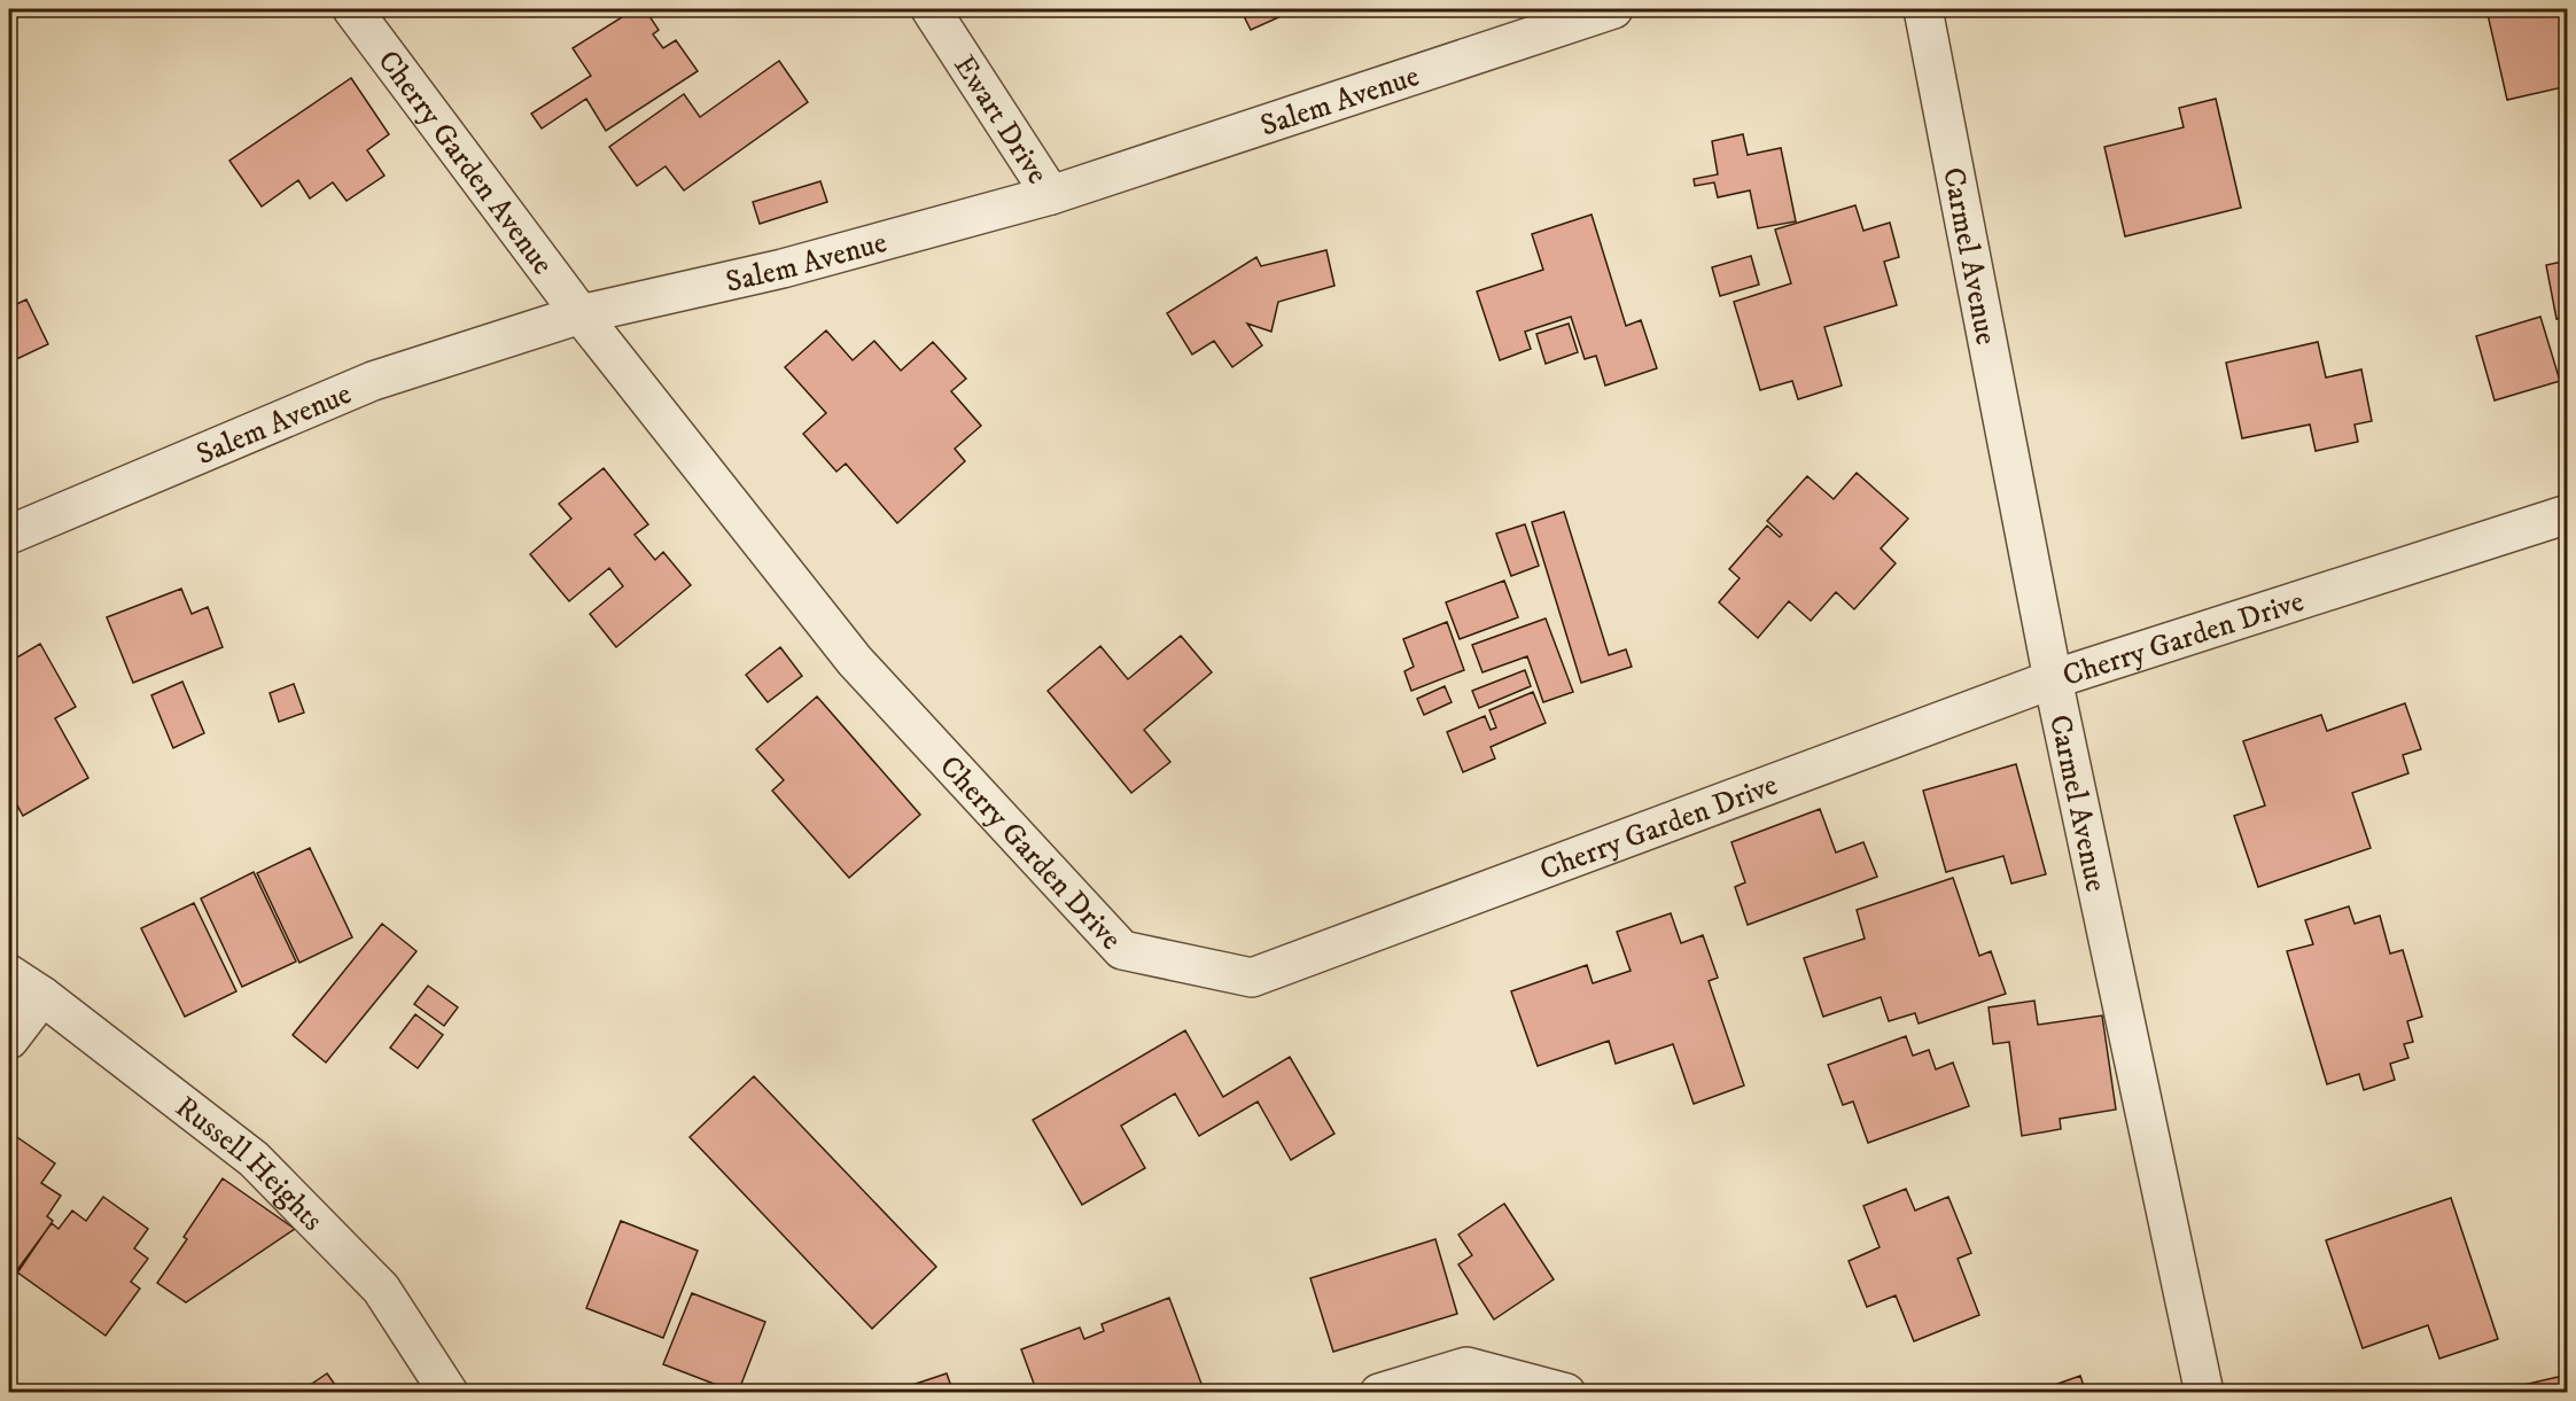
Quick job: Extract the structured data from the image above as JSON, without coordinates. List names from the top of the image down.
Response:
{
  "streets": {
    "street": [
      "Salem Avenue",
      "Ewart Drive",
      "Cherry Garden Avenue",
      "Carmel Avenue",
      "Cherry Garden Drive",
      "Russell Heights"
    ]
  },
  "crossings": [
    ["Salem Avenue", "Ewart Drive"],
    ["Salem Avenue", "Cherry Garden Avenue"],
    ["Cherry Garden Avenue", "Cherry Garden Drive"],
    ["Carmel Avenue", "Cherry Garden Drive"]
  ]
}
